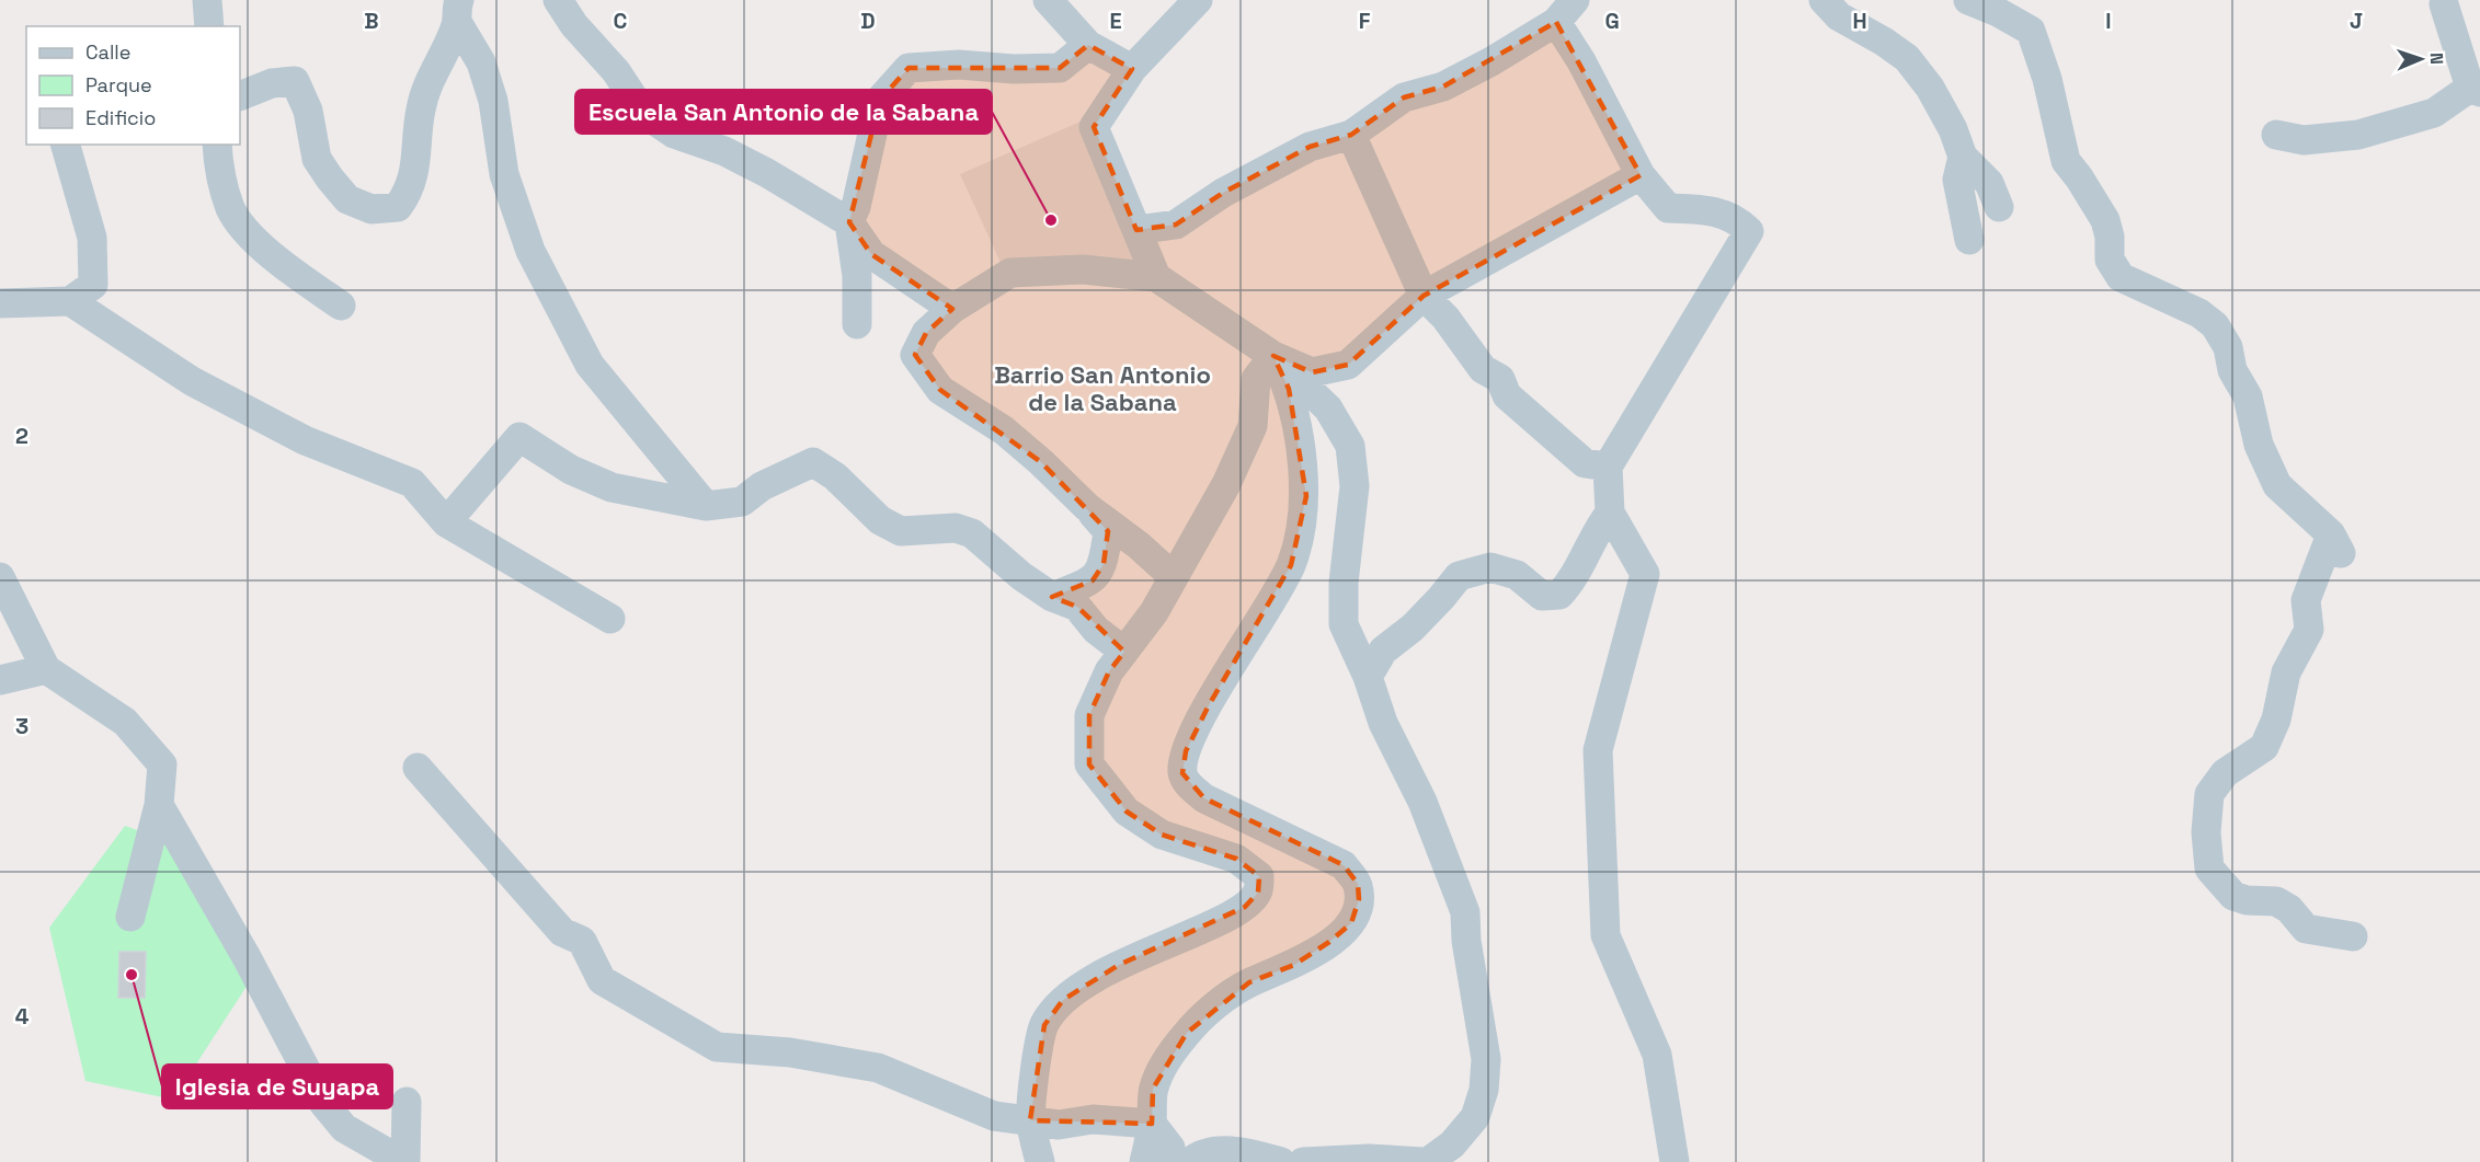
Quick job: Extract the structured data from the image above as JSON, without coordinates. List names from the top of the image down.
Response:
{
  "districts": ["Barrio San Antonio de la Sabana"],
  "places": ["Escuela San Antonio de la Sabana", "Iglesia de Suyapa"],
  "legend": ["Calle", "Parque", "Edificio"],
  "north": "right",
  "grid": {
    "columns": [
      "B",
      "C",
      "D",
      "E",
      "F",
      "G",
      "H",
      "I",
      "J"
    ],
    "rows": ["2", "3", "4"]
  }
}
